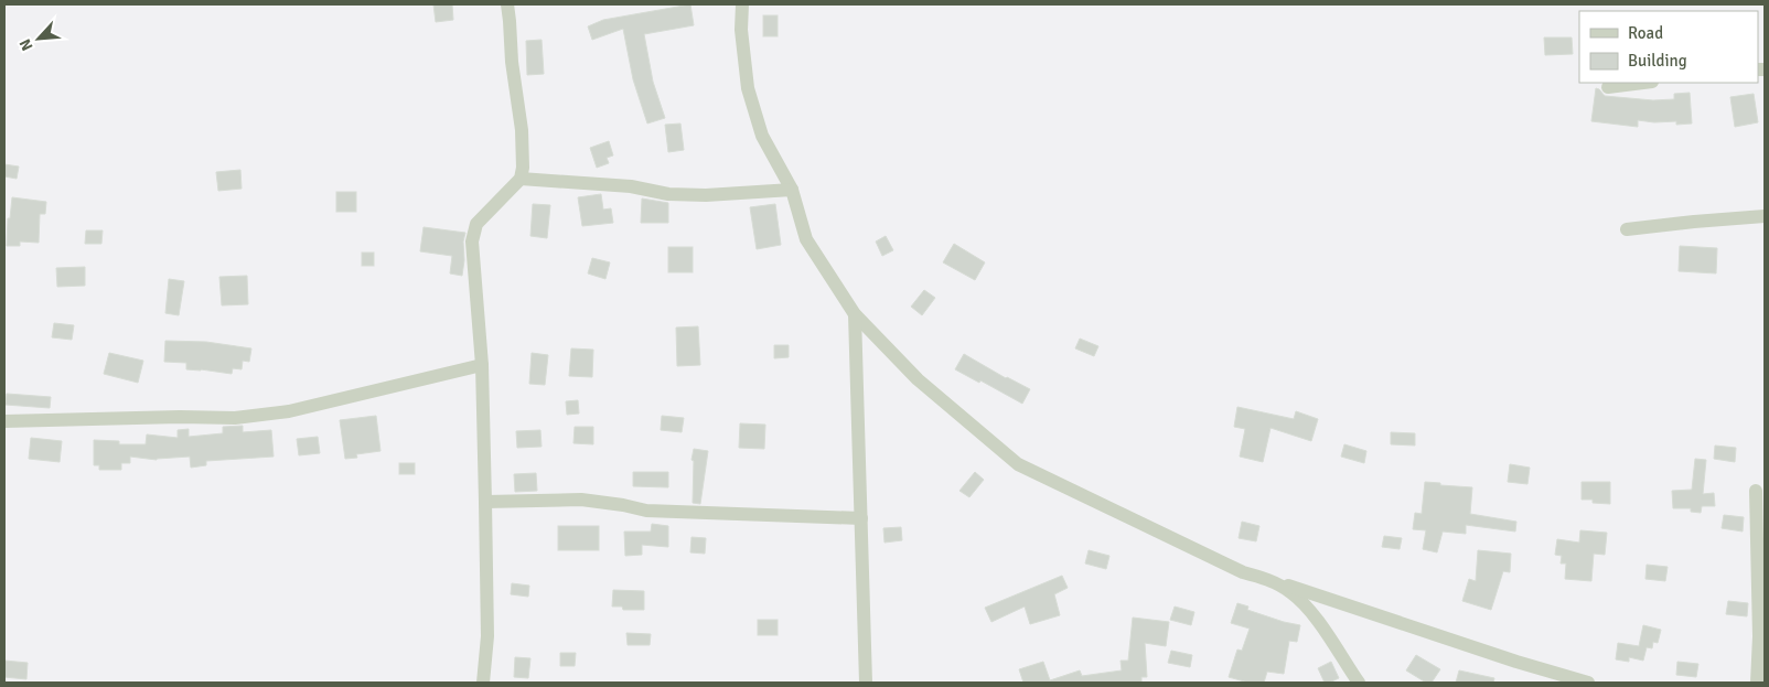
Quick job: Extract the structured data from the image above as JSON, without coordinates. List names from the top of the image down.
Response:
{
  "legend": ["Road", "Building"],
  "north": "bottom left"
}
